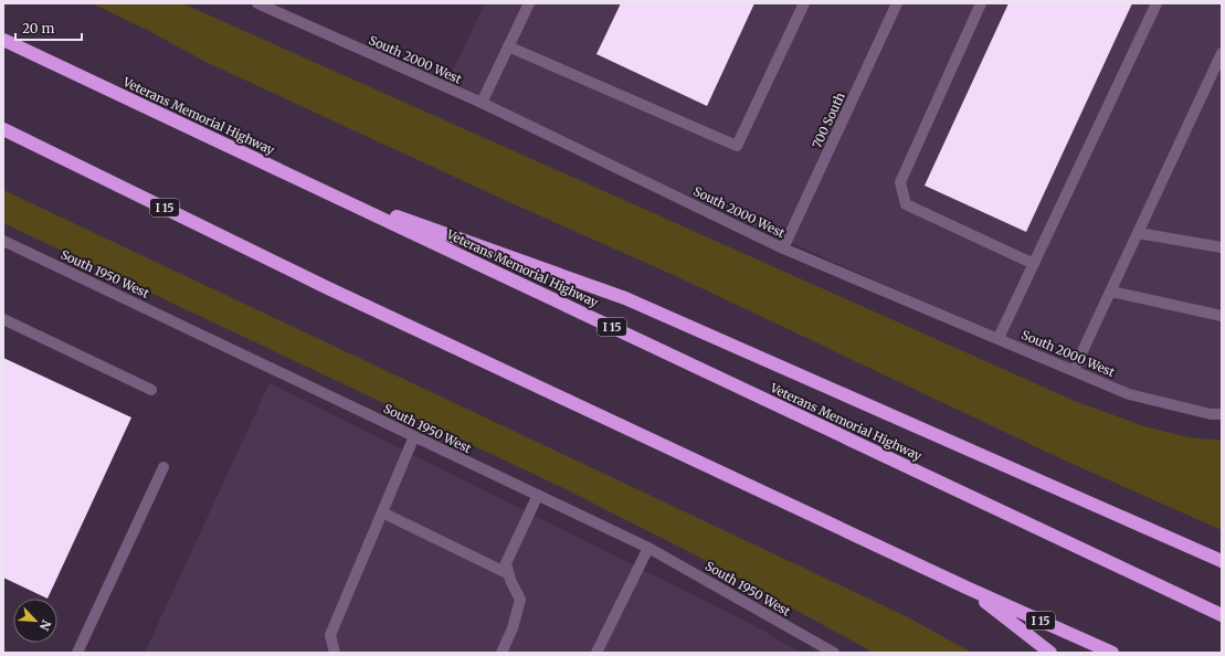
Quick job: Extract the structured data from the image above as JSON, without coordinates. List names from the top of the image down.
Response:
{
  "streets": {
    "highway": ["Veterans Memorial Highway", "I 15"],
    "street": ["South 2000 West", "700 South", "South 1950 West"]
  },
  "crossings": [
    ["South 2000 West", "700 South"]
  ],
  "scale_bar": "20 m",
  "north": "bottom right"
}
